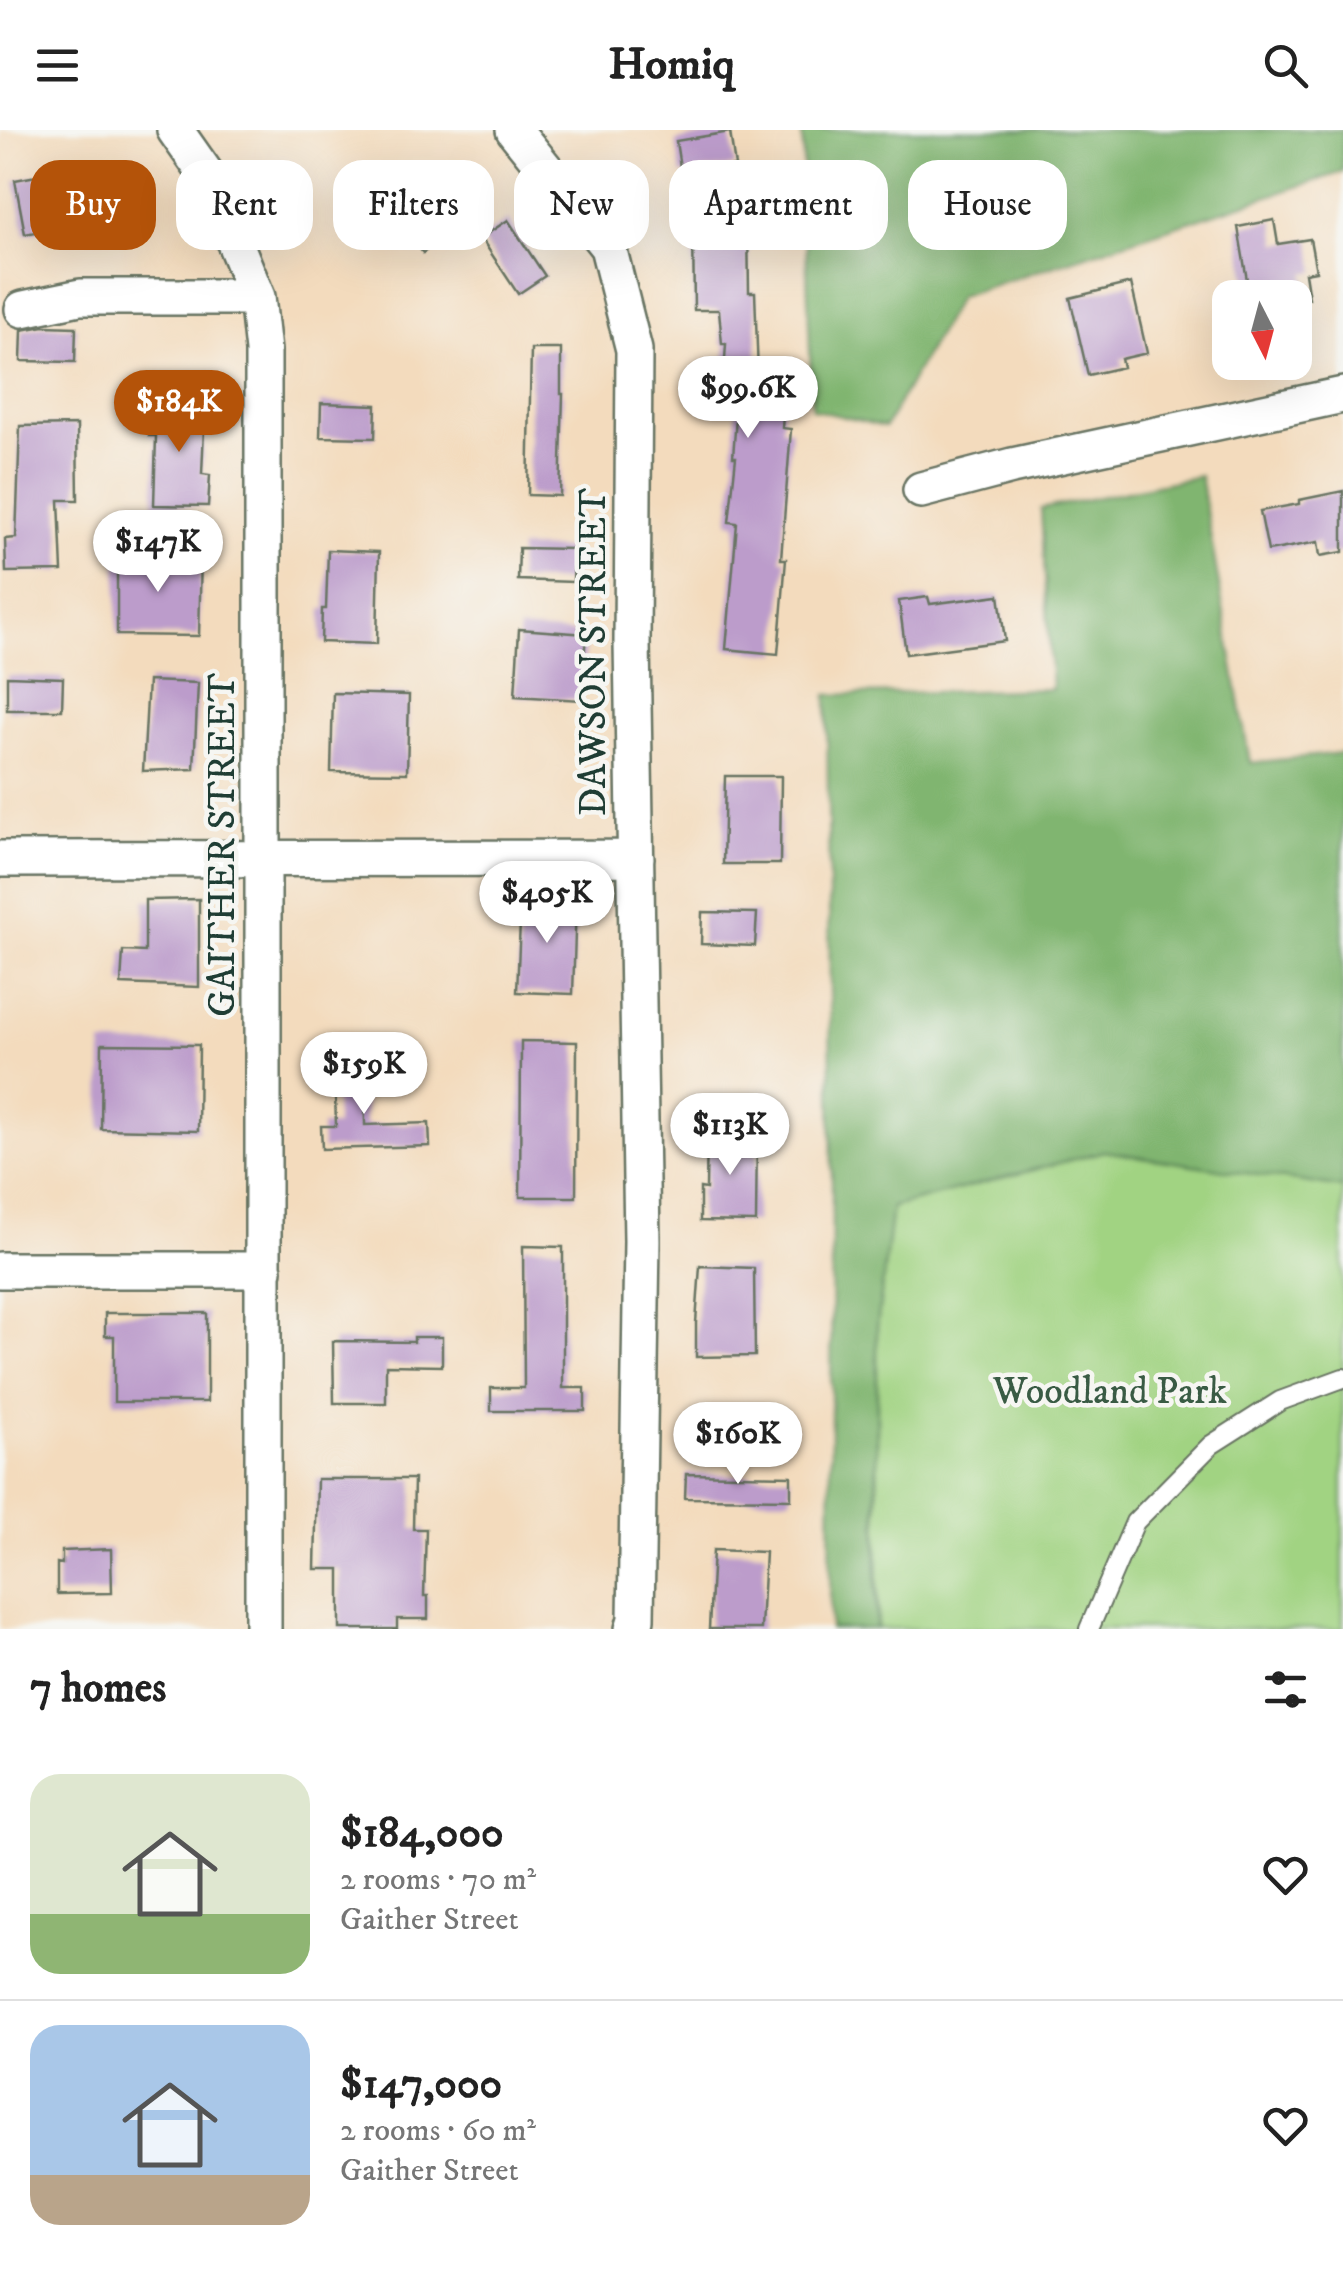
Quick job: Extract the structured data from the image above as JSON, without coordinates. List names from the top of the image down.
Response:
{
  "streets": {
    "street": ["DAWSON STREET", "GAITHER STREET"]
  },
  "parks": ["Woodland Park"],
  "north": "bottom",
  "page": {
    "header": "Homiq",
    "chip": [
      "Buy",
      "Rent",
      "Filters",
      "New",
      "Apartment",
      "House"
    ],
    "price": [
      "$99.6K",
      "$184K",
      "$147K",
      "$405K",
      "$159K",
      "$113K",
      "$160K"
    ],
    "heading": "7 homes",
    "list": [
      {
        "name": "$184,000",
        "note": "2 rooms · 70 m² · Gaither Street"
      },
      {
        "name": "$147,000",
        "note": "2 rooms · 60 m² · Gaither Street"
      }
    ]
  }
}
